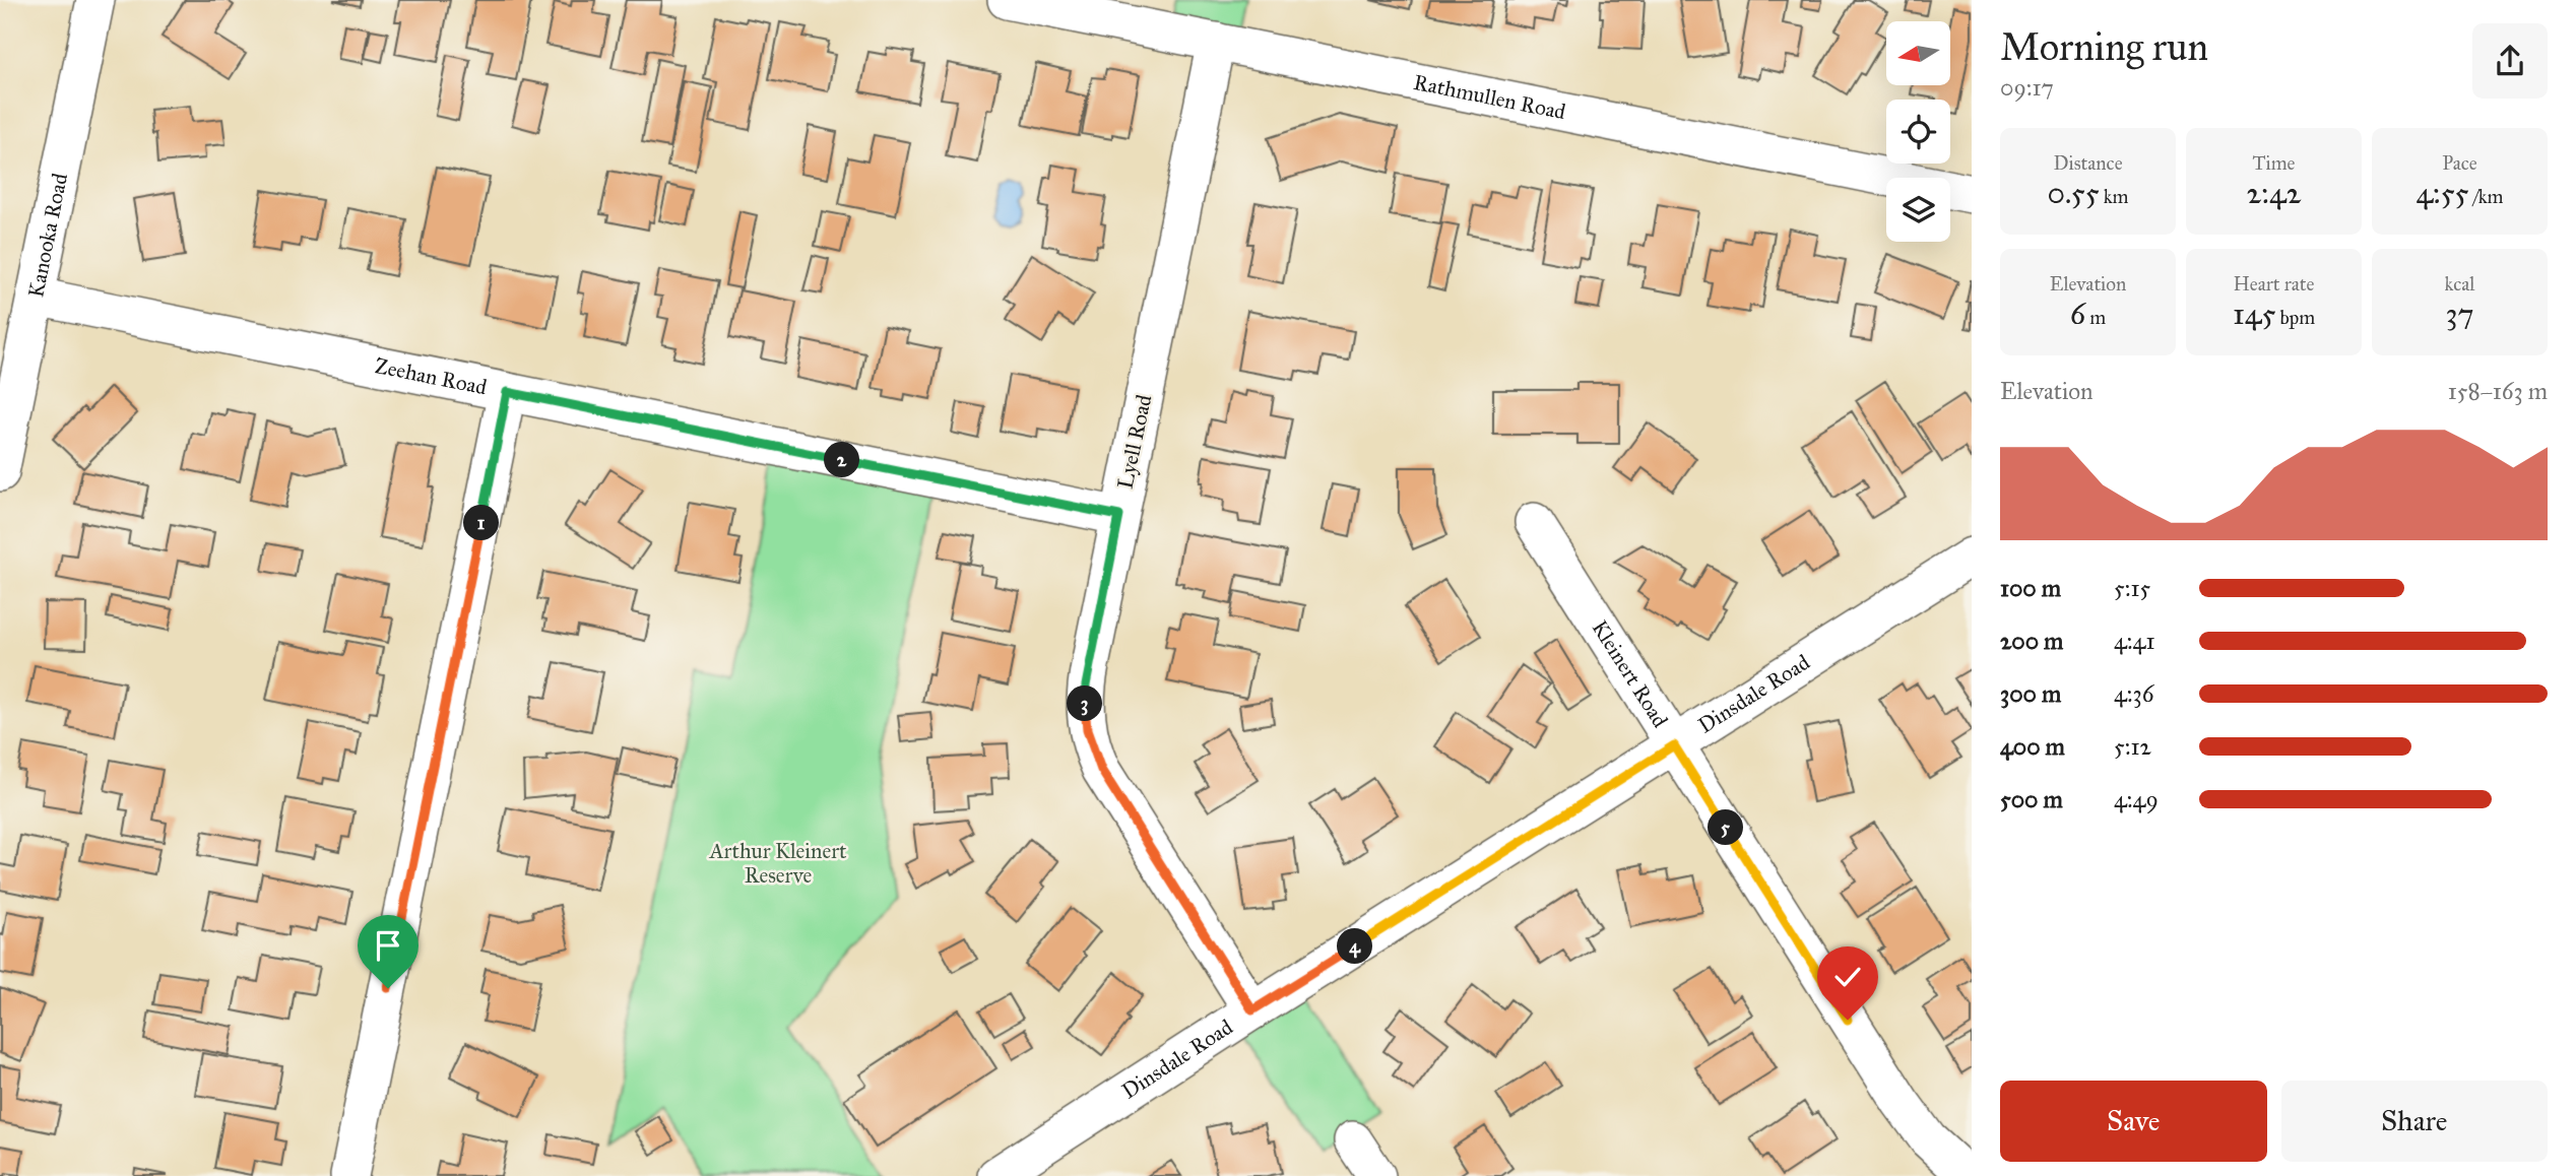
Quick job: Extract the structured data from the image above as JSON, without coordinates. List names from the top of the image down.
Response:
{
  "streets": {
    "street": [
      "Rathmullen Road",
      "Kanooka Road",
      "Zeehan Road",
      "Lyell Road",
      "Kleinert Road",
      "Dinsdale Road"
    ]
  },
  "crossings": [
    ["Rathmullen Road", "Lyell Road"],
    ["Kanooka Road", "Zeehan Road"],
    ["Zeehan Road", "Lyell Road"],
    ["Lyell Road", "Dinsdale Road"],
    ["Kleinert Road", "Dinsdale Road"]
  ],
  "parks": ["Arthur Kleinert Reserve"],
  "north": "left",
  "page": {
    "heading": ["Morning run", "09:17"],
    "stats": [
      ["Distance", "0.55 km"],
      ["Time", "2:42"],
      ["Pace", "4:55 /km"],
      ["Elevation", "6 m"],
      ["Heart rate", "145 bpm"],
      ["kcal", "37"]
    ],
    "chart": ["Elevation", "158–163 m"],
    "pins": [
      "2",
      "1",
      "3",
      "5",
      "4"
    ],
    "list": [
      {
        "name": "100 m",
        "note": "5:15"
      },
      {
        "name": "200 m",
        "note": "4:41"
      },
      {
        "name": "300 m",
        "note": "4:36"
      },
      {
        "name": "400 m",
        "note": "5:12"
      },
      {
        "name": "500 m",
        "note": "4:49"
      }
    ],
    "buttons": ["Save", "Share"]
  }
}
